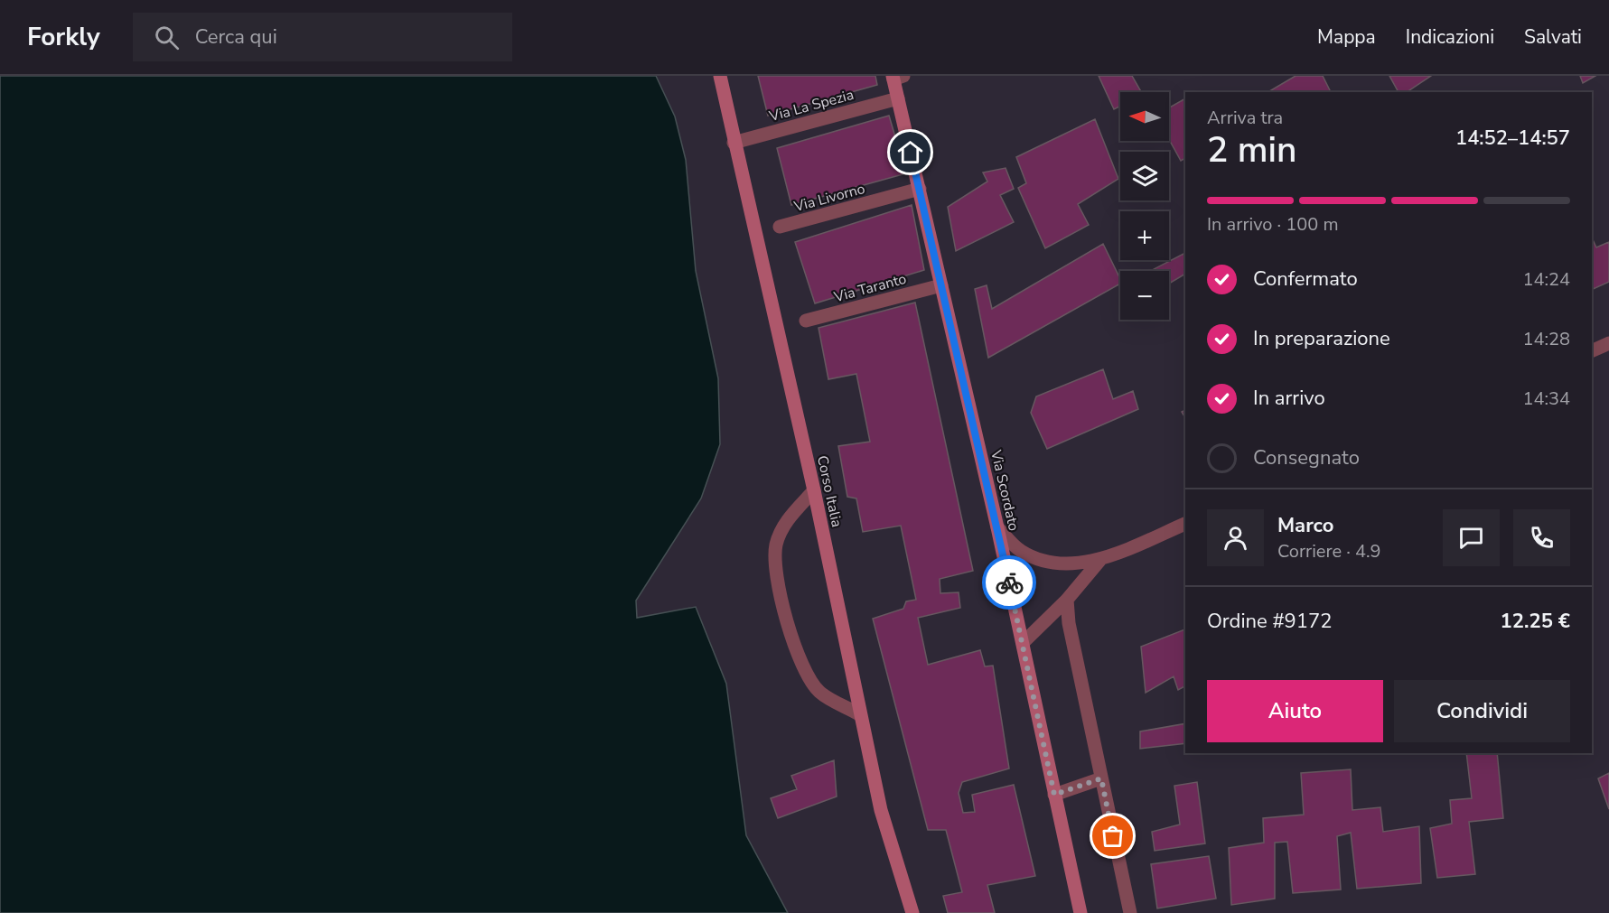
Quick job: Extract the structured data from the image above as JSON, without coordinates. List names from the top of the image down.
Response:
{
  "streets": {
    "street": [
      "Via La Spezia",
      "Via Livorno",
      "Via Taranto",
      "Via Scordato",
      "Corso Italia"
    ]
  },
  "crossings": [
    ["Via La Spezia", "Via Scordato"],
    ["Via La Spezia", "Corso Italia"],
    ["Via Livorno", "Via Scordato"],
    ["Via Taranto", "Via Scordato"]
  ],
  "north": "left",
  "page": {
    "header": "Forkly",
    "search": "Cerca qui",
    "nav": ["Mappa", "Indicazioni", "Salvati"],
    "map_buttons": ["+", "−"],
    "heading": ["2 min", "Arriva tra", "14:52–14:57"],
    "panel": [
      "Marco",
      "Corriere · 4.9",
      "Ordine #9172",
      "12.25 €"
    ],
    "bar": "In arrivo · 100 m",
    "list": [
      ["Confermato", "14:24"],
      ["In preparazione", "14:28"],
      ["In arrivo", "14:34"],
      "Consegnato"
    ],
    "buttons": ["Aiuto", "Condividi"]
  }
}
